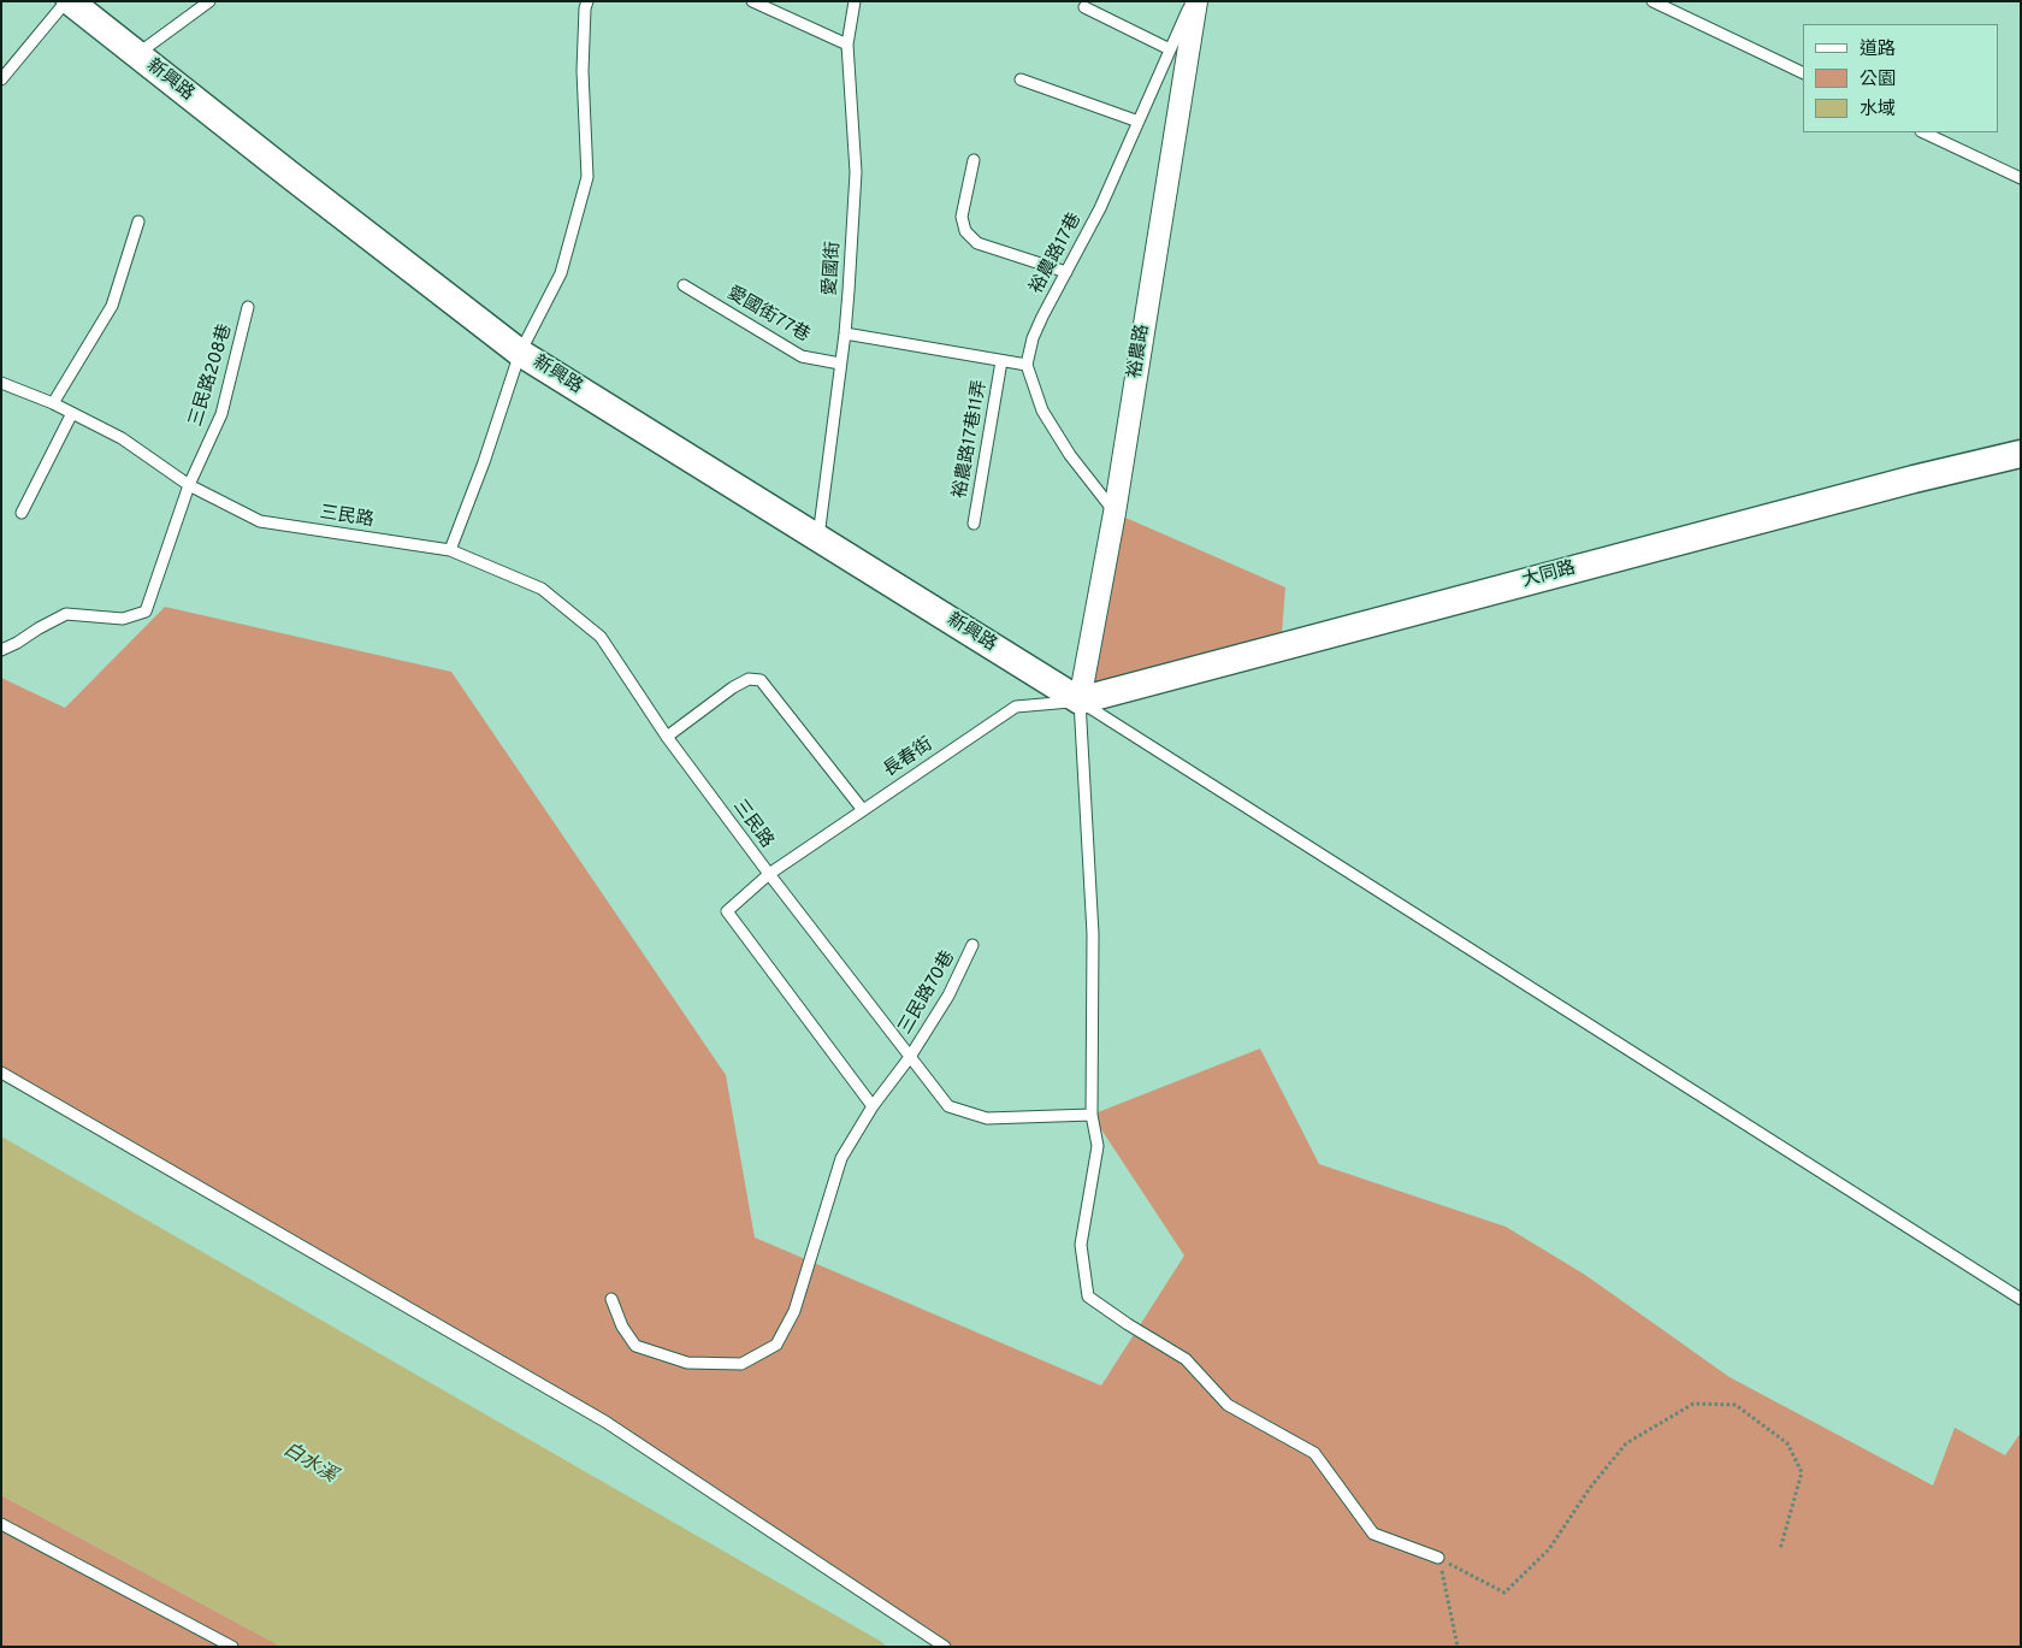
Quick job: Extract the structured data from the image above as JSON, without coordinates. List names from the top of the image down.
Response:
{
  "streets": {
    "street": ["新興路", "裕農路", "大同路"],
    "lane": [
      "裕農路17巷",
      "愛國街",
      "愛國街77巷",
      "三民路208巷",
      "裕農路17巷11弄",
      "三民路",
      "長春街",
      "三民路70巷"
    ]
  },
  "crossings": [
    ["新興路", "愛國街"],
    ["新興路", "裕農路"],
    ["新興路", "大同路"],
    ["新興路", "長春街"],
    ["裕農路17巷", "裕農路"],
    ["裕農路17巷", "裕農路17巷11弄"],
    ["愛國街", "愛國街77巷"],
    ["愛國街", "裕農路17巷11弄"],
    ["裕農路", "大同路"],
    ["裕農路", "長春街"],
    ["三民路208巷", "三民路"],
    ["三民路", "長春街"],
    ["三民路", "三民路70巷"],
    ["大同路", "長春街"],
    ["長春街", "三民路70巷"]
  ],
  "water": ["白水溪"],
  "legend": ["道路", "公園", "水域"]
}
